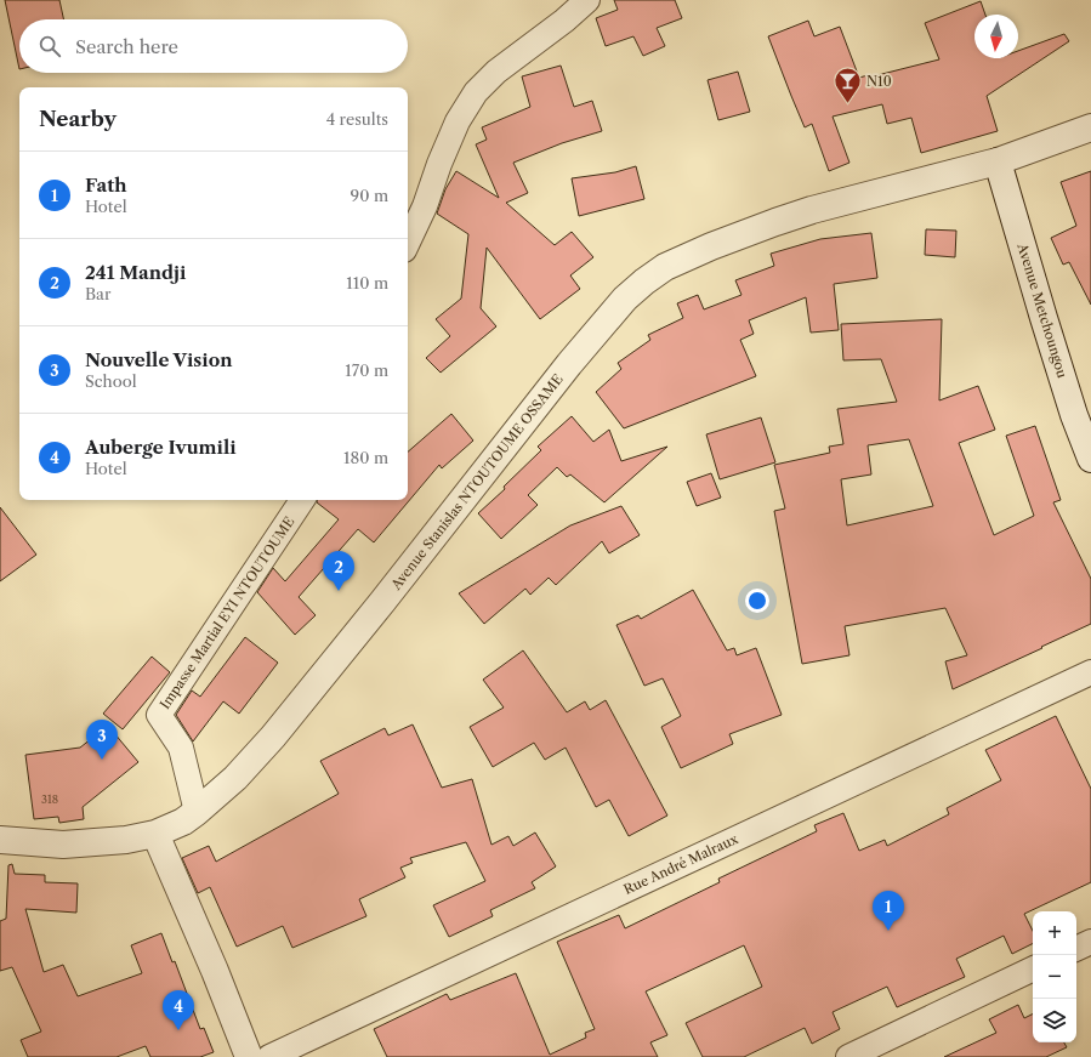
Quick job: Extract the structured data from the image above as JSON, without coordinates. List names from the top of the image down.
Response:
{
  "streets": {
    "street": [
      "Avenue Metchoungou",
      "Avenue Stanislas NTOUTOUME OSSAME",
      "Impasse Martial EYI NTOUTOUME",
      "Rue André Malraux"
    ]
  },
  "crossings": [
    ["Avenue Metchoungou", "Avenue Stanislas NTOUTOUME OSSAME"],
    ["Avenue Stanislas NTOUTOUME OSSAME", "Impasse Martial EYI NTOUTOUME"]
  ],
  "places": {
    "bar": ["N10"]
  },
  "house_numbers": ["318"],
  "north": "bottom",
  "page": {
    "search": "Search here",
    "heading": ["Nearby", "4 results"],
    "list": [
      {
        "mark": "1",
        "name": "Fath",
        "note": "Hotel",
        "value": "90 m"
      },
      {
        "mark": "2",
        "name": "241 Mandji",
        "note": "Bar",
        "value": "110 m"
      },
      {
        "mark": "3",
        "name": "Nouvelle Vision",
        "note": "School",
        "value": "170 m"
      },
      {
        "mark": "4",
        "name": "Auberge Ivumili",
        "note": "Hotel",
        "value": "180 m"
      }
    ],
    "pins": [
      "2",
      "3",
      "1",
      "4"
    ],
    "map_buttons": ["+", "−"]
  }
}
